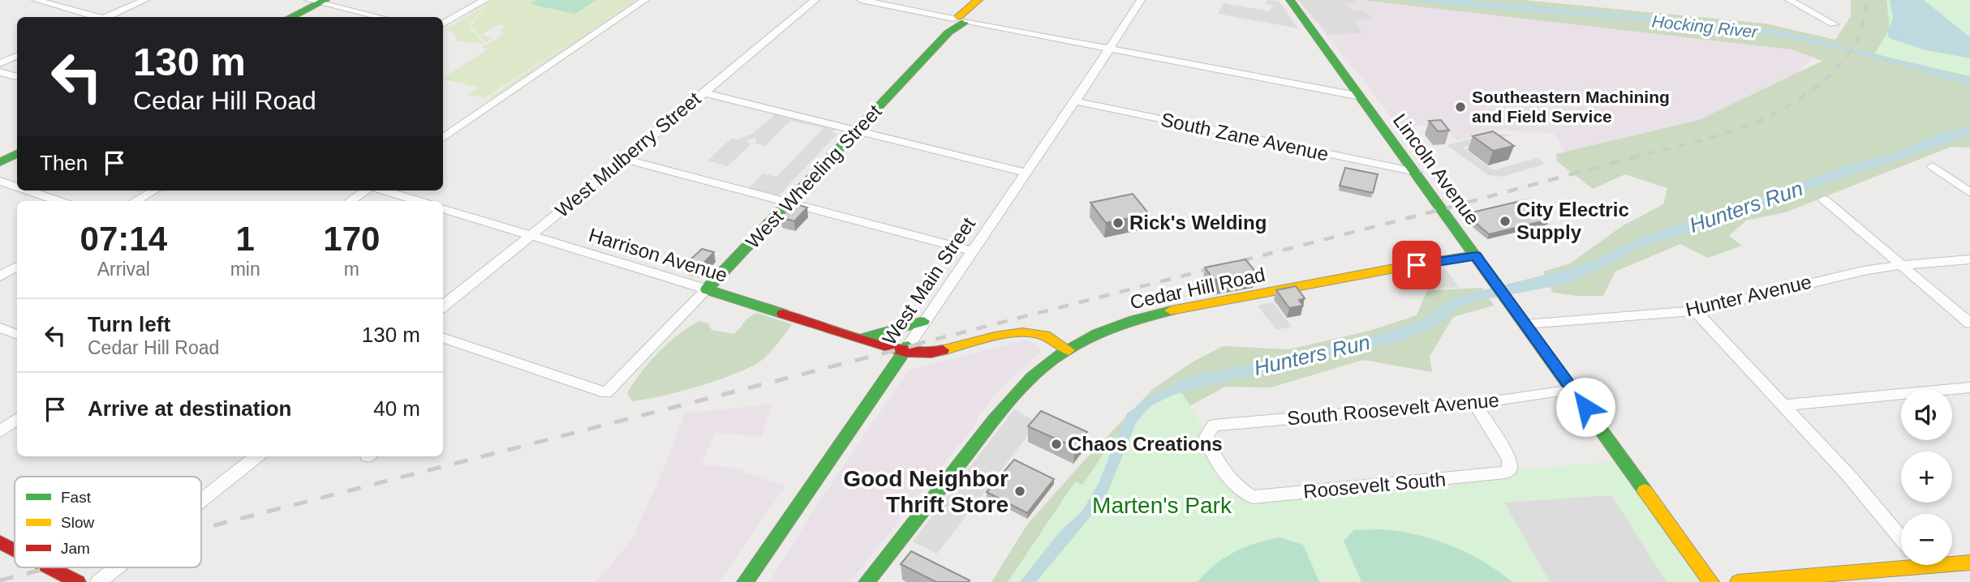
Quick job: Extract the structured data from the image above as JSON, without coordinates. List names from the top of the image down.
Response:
{
  "streets": {
    "main road": [
      "Lincoln Avenue",
      "West Wheeling Street",
      "Harrison Avenue",
      "West Main Street",
      "Cedar Hill Road"
    ],
    "street": [
      "South Zane Avenue",
      "West Mulberry Street",
      "Hunter Avenue",
      "South Roosevelt Avenue",
      "Roosevelt South"
    ]
  },
  "crossings": [
    ["South Zane Avenue", "Lincoln Avenue"],
    ["South Zane Avenue", "West Main Street"],
    ["West Mulberry Street", "Harrison Avenue"],
    ["Lincoln Avenue", "Cedar Hill Road"],
    ["Lincoln Avenue", "Hunter Avenue"],
    ["Lincoln Avenue", "South Roosevelt Avenue"],
    ["West Wheeling Street", "Harrison Avenue"],
    ["Harrison Avenue", "West Main Street"],
    ["Harrison Avenue", "Cedar Hill Road"],
    ["South Roosevelt Avenue", "Roosevelt South"]
  ],
  "water": ["Hocking River", "Hunters Run"],
  "parks": ["Marten's Park"],
  "places": [
    "Southeastern Machining and Field Service",
    "City Electric Supply",
    "Rick's Welding",
    "Chaos Creations",
    "Good Neighbor Thrift Store"
  ],
  "legend": ["Fast", "Slow", "Jam"],
  "page": {
    "turn": ["130 m", "Cedar Hill Road"],
    "then": "Then",
    "eta": [
      "07:14",
      "Arrival",
      "1",
      "min",
      "170",
      "m"
    ],
    "list": [
      {
        "name": "Turn left",
        "note": "Cedar Hill Road",
        "value": "130 m"
      },
      {
        "name": "Arrive at destination",
        "value": "40 m"
      }
    ],
    "map_buttons": ["+", "−"]
  }
}
